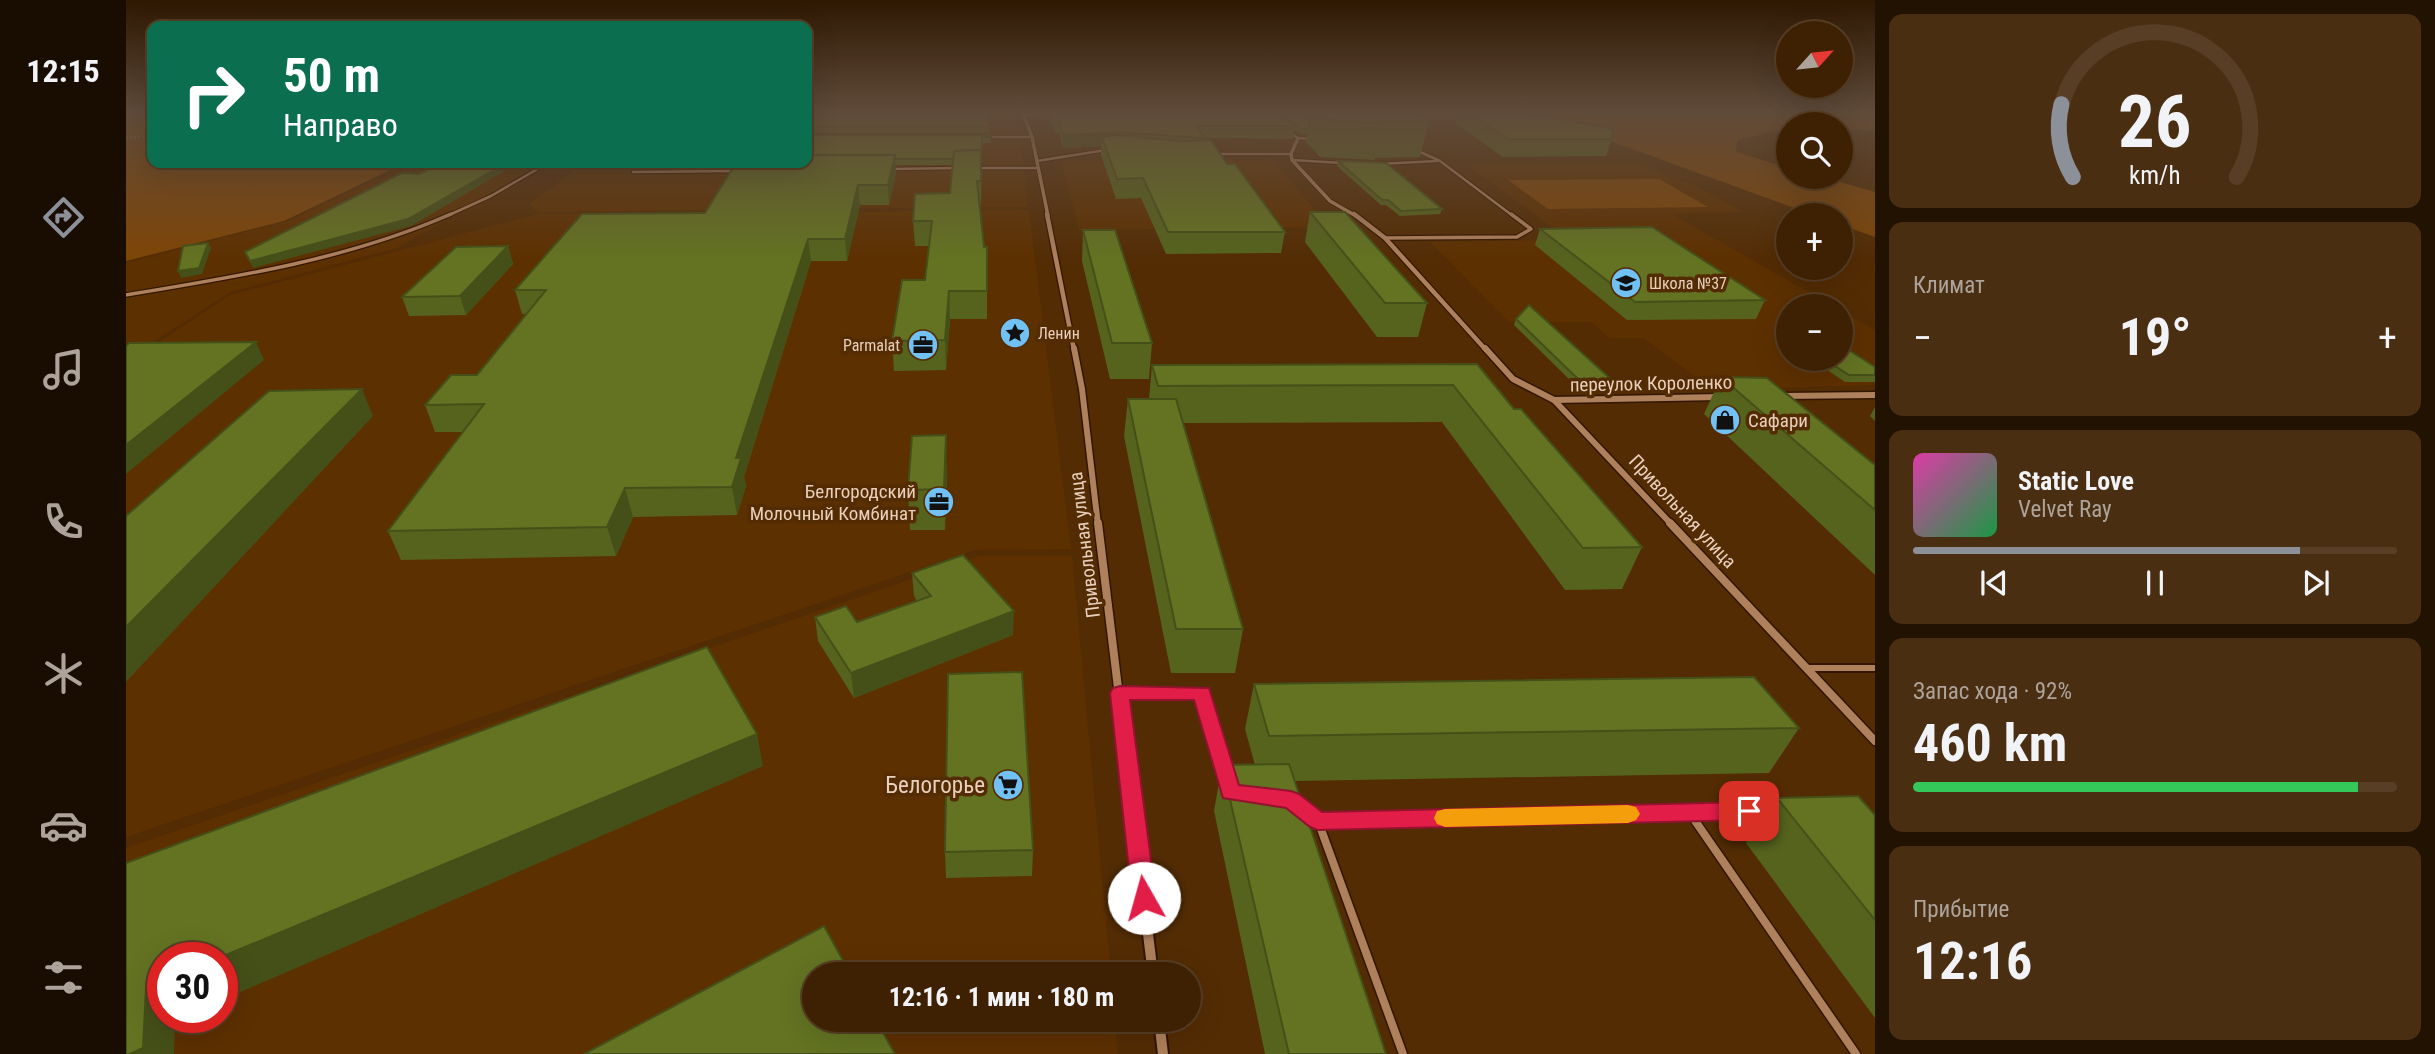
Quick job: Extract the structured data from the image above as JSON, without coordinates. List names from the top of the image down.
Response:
{
  "streets": {
    "street": ["переулок Короленко", "Привольная улица"]
  },
  "crossings": [
    ["переулок Короленко", "Привольная улица"]
  ],
  "places": {
    "school or university": ["Школа №37"],
    "place": ["Ленин"],
    "office": ["Parmalat", "Белгородский Молочный Комбинат"],
    "shop": ["Сафари"],
    "supermarket": ["Белогорье"]
  },
  "north": "top right",
  "page": {
    "tabs": "12:15",
    "map_buttons": ["+", "−"],
    "turn": ["50 m", "Направо"],
    "tile": [
      "Климат",
      ["Запас хода · 92%", "460 km"],
      ["Прибытие", "12:16"]
    ],
    "heat": ["−", "19°", "+"],
    "song": ["Static Love", "Velvet Ray"],
    "limit": "30",
    "trip": "12:16 · 1 мин · 180 m",
    "gauge": ["26", "km/h"]
  }
}
